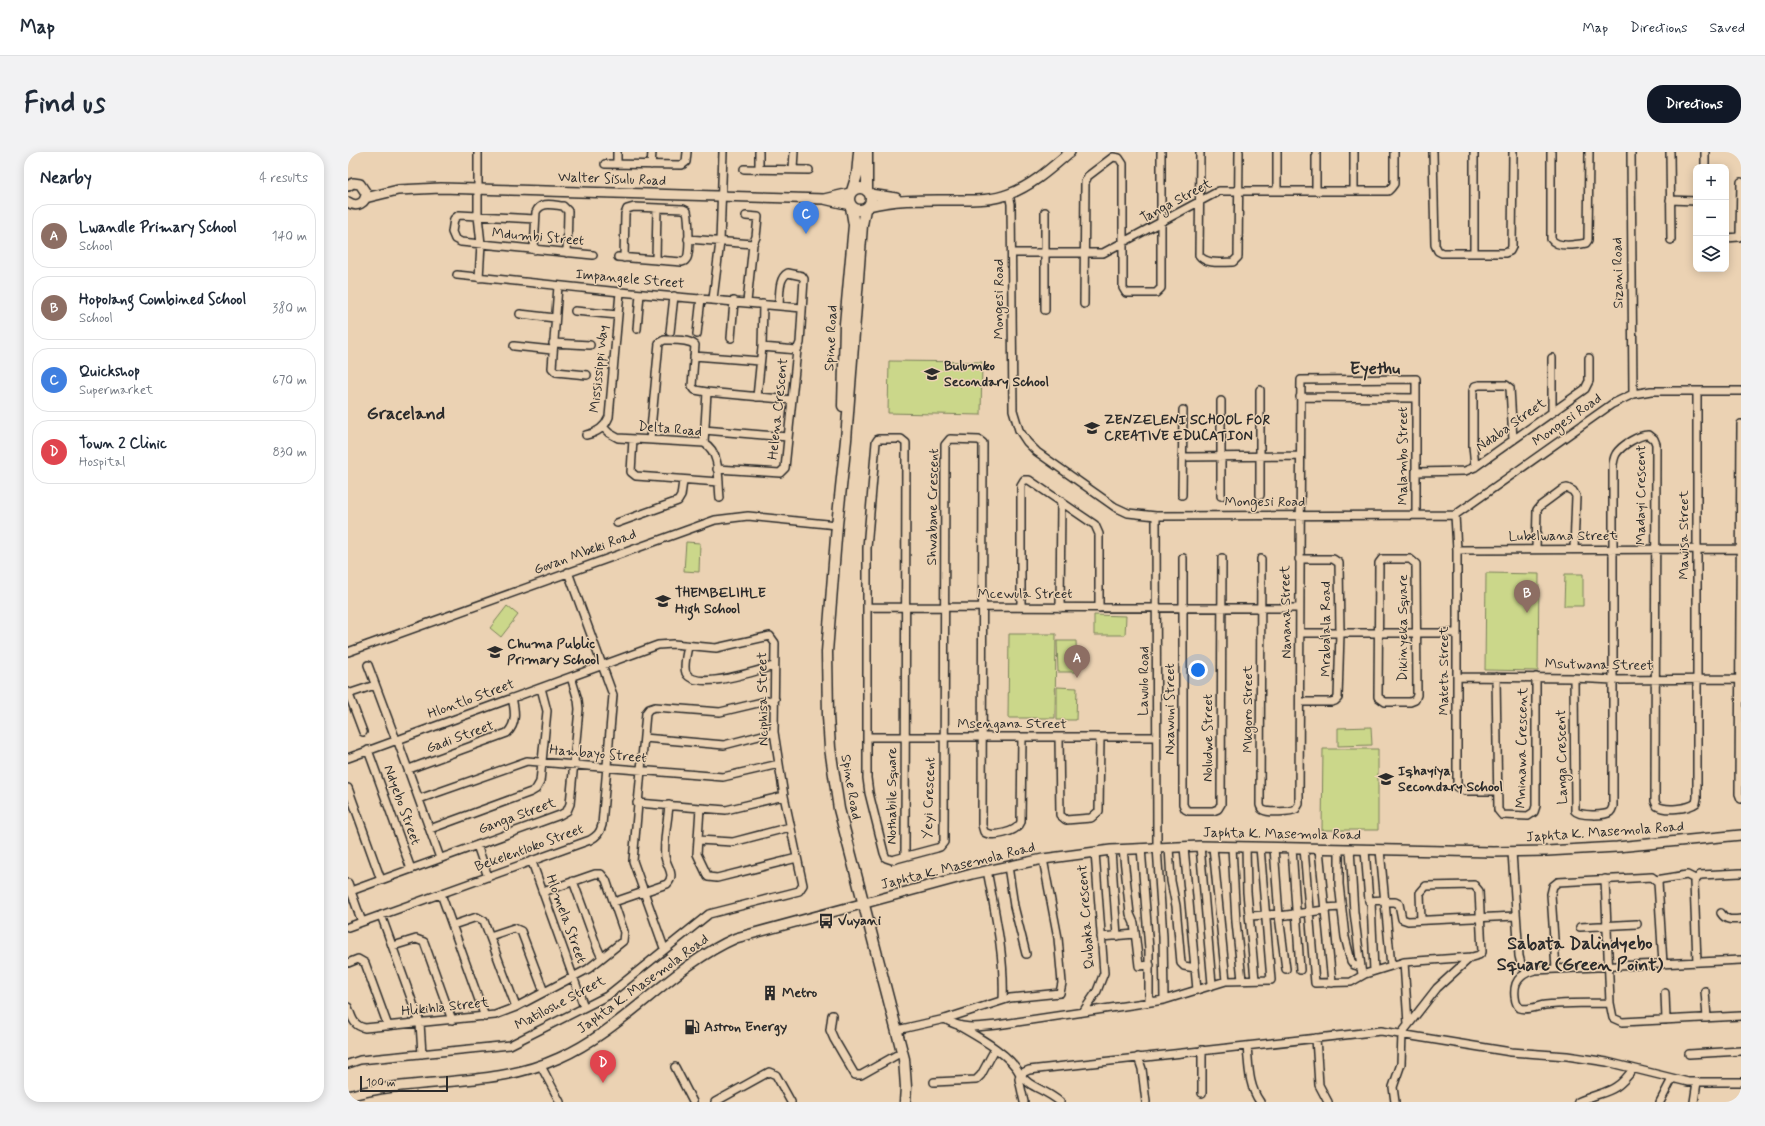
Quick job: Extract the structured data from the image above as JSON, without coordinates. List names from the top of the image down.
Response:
{
  "streets": {
    "main road": ["Walter Sisulu Road", "Spine Road", "Japhta K. Masemola Road"],
    "street": [
      "Tanga Street",
      "Mdumbi Street",
      "Sizani Road",
      "Impangele Street",
      "Mongesi Road",
      "Mississippi Way",
      "Helena Crescent",
      "Ndaba Street",
      "Delta Road",
      "Malambo Street",
      "Madayi Crescent",
      "Shwabane Crescent",
      "Mawisa Street",
      "Lubelwana Street",
      "Govan Mbeki Road",
      "Mcewula Street",
      "Nanana Street",
      "Dikinyeka Square",
      "Mrabalala Road",
      "Msutwana Street",
      "Mateta Street",
      "Lawulo Road",
      "Hlontlo Street",
      "Nciphisa Street",
      "Nxawuni Street",
      "Mkgoro Street",
      "Msengana Street",
      "Gadi Street",
      "Noludwe Street",
      "Mninawa Crescent",
      "Hambayo Street",
      "Langa Crescent",
      "Nothabile Square",
      "Yeyi Crescent",
      "Ndyebo Street",
      "Ganga Street",
      "Bekelentloko Street",
      "Qubaka Crescent",
      "Hlomela Street",
      "Matiloshe Street",
      "Hlikihla Street"
    ]
  },
  "crossings": [
    ["Walter Sisulu Road", "Spine Road"],
    ["Tanga Street", "Mongesi Road"],
    ["Sizani Road", "Mongesi Road"],
    ["Impangele Street", "Mississippi Way"],
    ["Mongesi Road", "Malambo Street"],
    ["Mongesi Road", "Mawisa Street"],
    ["Mongesi Road", "Nanana Street"],
    ["Mongesi Road", "Mateta Street"],
    ["Mongesi Road", "Lawulo Road"],
    ["Spine Road", "Govan Mbeki Road"],
    ["Spine Road", "Japhta K. Masemola Road"],
    ["Mississippi Way", "Delta Road"],
    ["Helena Crescent", "Delta Road"],
    ["Ndaba Street", "Malambo Street"],
    ["Malambo Street", "Nanana Street"],
    ["Madayi Crescent", "Mawisa Street"],
    ["Madayi Crescent", "Lubelwana Street"],
    ["Madayi Crescent", "Msutwana Street"],
    ["Madayi Crescent", "Langa Crescent"],
    ["Shwabane Crescent", "Mcewula Street"],
    ["Shwabane Crescent", "Msengana Street"],
    ["Shwabane Crescent", "Yeyi Crescent"],
    ["Mawisa Street", "Lubelwana Street"],
    ["Mawisa Street", "Msutwana Street"],
    ["Lubelwana Street", "Mateta Street"],
    ["Govan Mbeki Road", "Bekelentloko Street"],
    ["Mcewula Street", "Nanana Street"],
    ["Mcewula Street", "Lawulo Road"],
    ["Mcewula Street", "Nxawuni Street"],
    ["Mcewula Street", "Mkgoro Street"],
    ["Mcewula Street", "Noludwe Street"],
    ["Mcewula Street", "Nothabile Square"],
    ["Nanana Street", "Mrabalala Road"],
    ["Nanana Street", "Mkgoro Street"],
    ["Msutwana Street", "Mateta Street"],
    ["Msutwana Street", "Mninawa Crescent"],
    ["Msutwana Street", "Langa Crescent"],
    ["Mateta Street", "Mninawa Crescent"],
    ["Lawulo Road", "Msengana Street"],
    ["Lawulo Road", "Japhta K. Masemola Road"],
    ["Hlontlo Street", "Nciphisa Street"],
    ["Hlontlo Street", "Gadi Street"],
    ["Hlontlo Street", "Ndyebo Street"],
    ["Hlontlo Street", "Ganga Street"],
    ["Hlontlo Street", "Bekelentloko Street"],
    ["Nciphisa Street", "Hambayo Street"],
    ["Nciphisa Street", "Bekelentloko Street"],
    ["Nciphisa Street", "Matiloshe Street"],
    ["Nxawuni Street", "Noludwe Street"],
    ["Msengana Street", "Nothabile Square"],
    ["Msengana Street", "Yeyi Crescent"],
    ["Hambayo Street", "Ganga Street"],
    ["Hambayo Street", "Bekelentloko Street"],
    ["Nothabile Square", "Yeyi Crescent"],
    ["Ndyebo Street", "Ganga Street"],
    ["Japhta K. Masemola Road", "Qubaka Crescent"],
    ["Bekelentloko Street", "Hlomela Street"],
    ["Hlomela Street", "Matiloshe Street"],
    ["Hlomela Street", "Hlikihla Street"]
  ],
  "districts": ["Eyethu", "Graceland", "Sabata Dalindyebo Square (Green Point)"],
  "places": {
    "school or university": [
      "Bulumko Secondary School",
      "ZENZELENI SCHOOL FOR CREATIVE EDUCATION",
      "THEMBELIHLE High School",
      "Chuma Public Primary School",
      "Iqhayiya Secondary School"
    ],
    "bus stop": ["Vuyani"],
    "building": ["Metro"],
    "fuel station": ["Astron Energy"]
  },
  "scale_bar": "100 m",
  "page": {
    "header": "Map",
    "nav": ["Map", "Directions", "Saved"],
    "buttons": "Directions",
    "title": "Find us",
    "heading": ["Nearby", "4 results"],
    "map_buttons": ["+", "−"],
    "pins": [
      "C",
      "B",
      "A",
      "D"
    ],
    "list": [
      {
        "mark": "A",
        "name": "Lwandle Primary School",
        "note": "School",
        "value": "140 m"
      },
      {
        "mark": "B",
        "name": "Hopolang Combined School",
        "note": "School",
        "value": "380 m"
      },
      {
        "mark": "C",
        "name": "Quickshop",
        "note": "Supermarket",
        "value": "670 m"
      },
      {
        "mark": "D",
        "name": "Town 2 Clinic",
        "note": "Hospital",
        "value": "830 m"
      }
    ],
    "scale": "100 m"
  }
}
